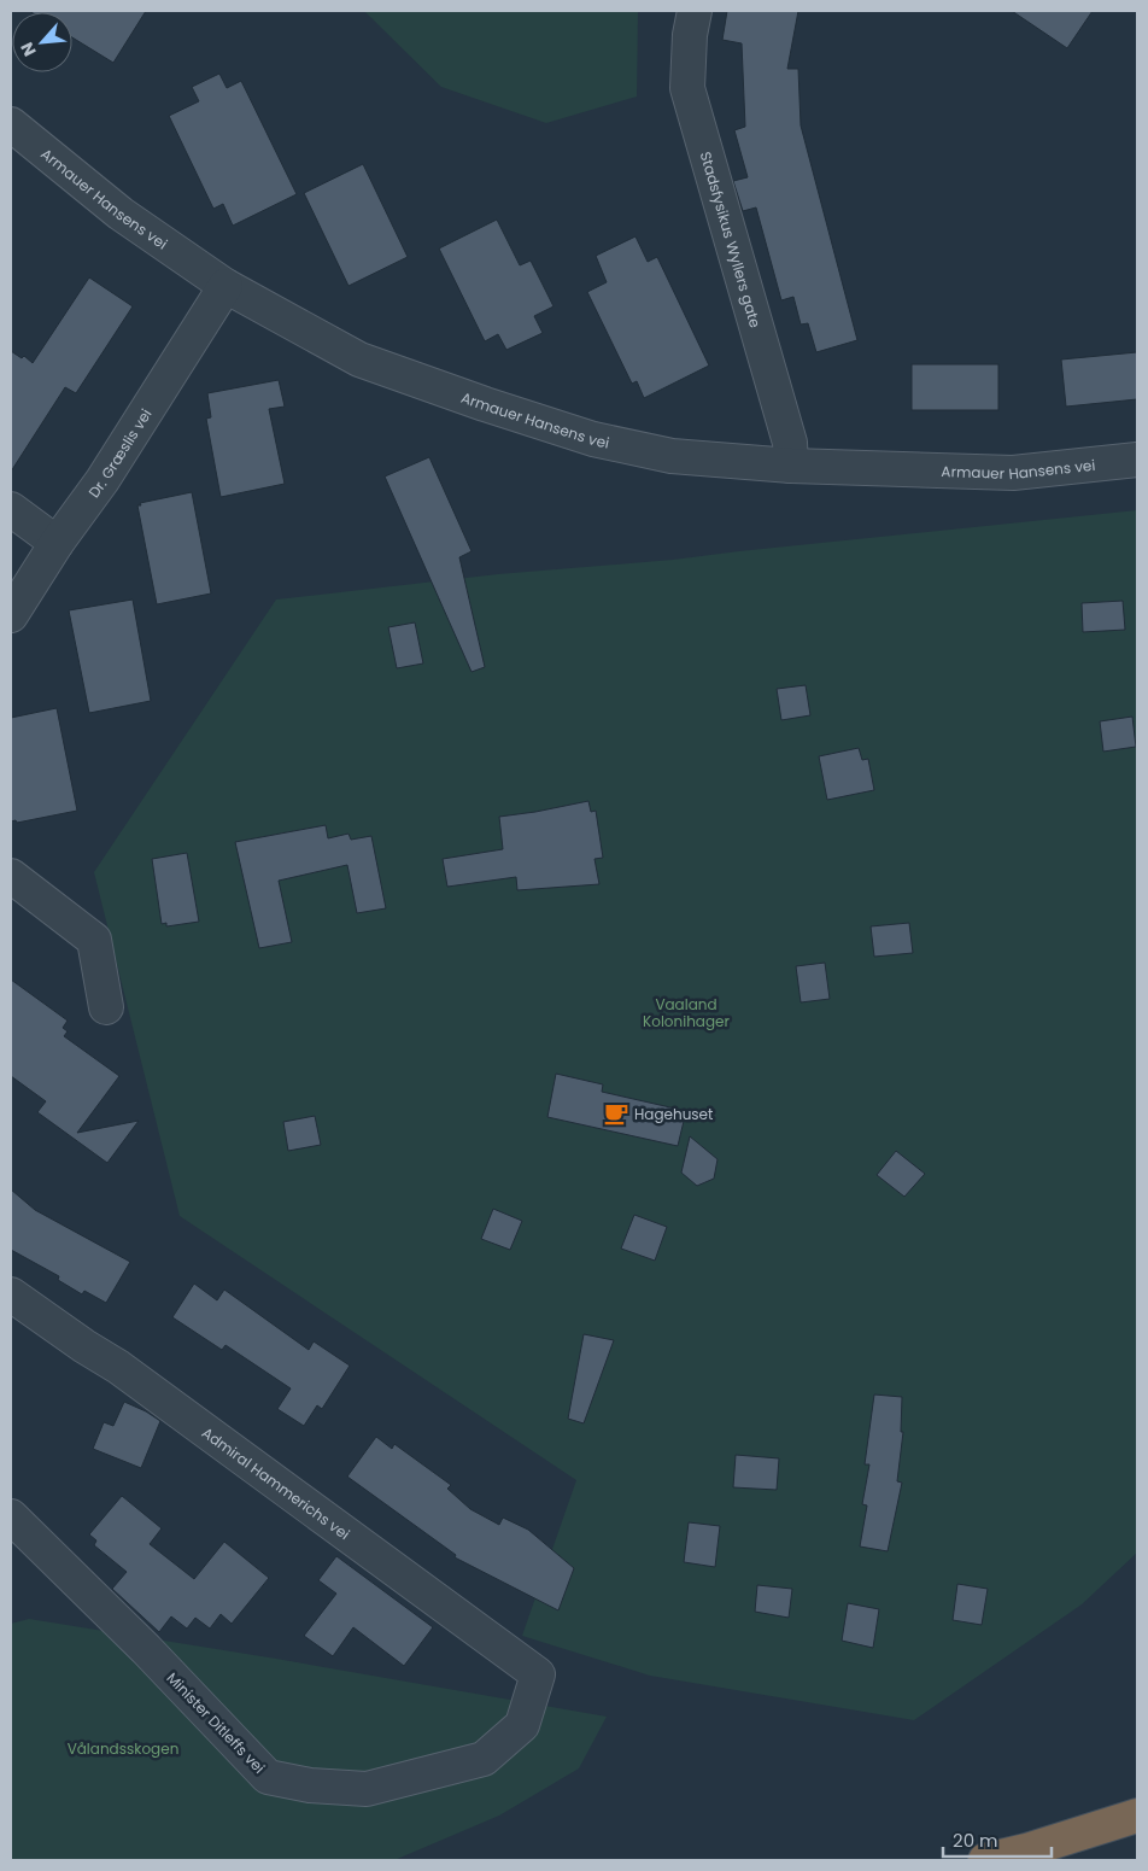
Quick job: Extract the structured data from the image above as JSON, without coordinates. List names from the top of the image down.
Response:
{
  "streets": {
    "street": [
      "Armauer Hansens vei",
      "Stadsfysikus Wyllers gate",
      "Dr. Græslis vei",
      "Admiral Hammerichs vei",
      "Minister Ditleffs vei"
    ]
  },
  "crossings": [
    ["Armauer Hansens vei", "Stadsfysikus Wyllers gate"],
    ["Armauer Hansens vei", "Dr. Græslis vei"],
    ["Admiral Hammerichs vei", "Minister Ditleffs vei"]
  ],
  "parks": ["Vaaland Kolonihager", "Vålandsskogen"],
  "places": {
    "cafe": ["Hagehuset"]
  },
  "scale_bar": "20 m",
  "north": "bottom left"
}
